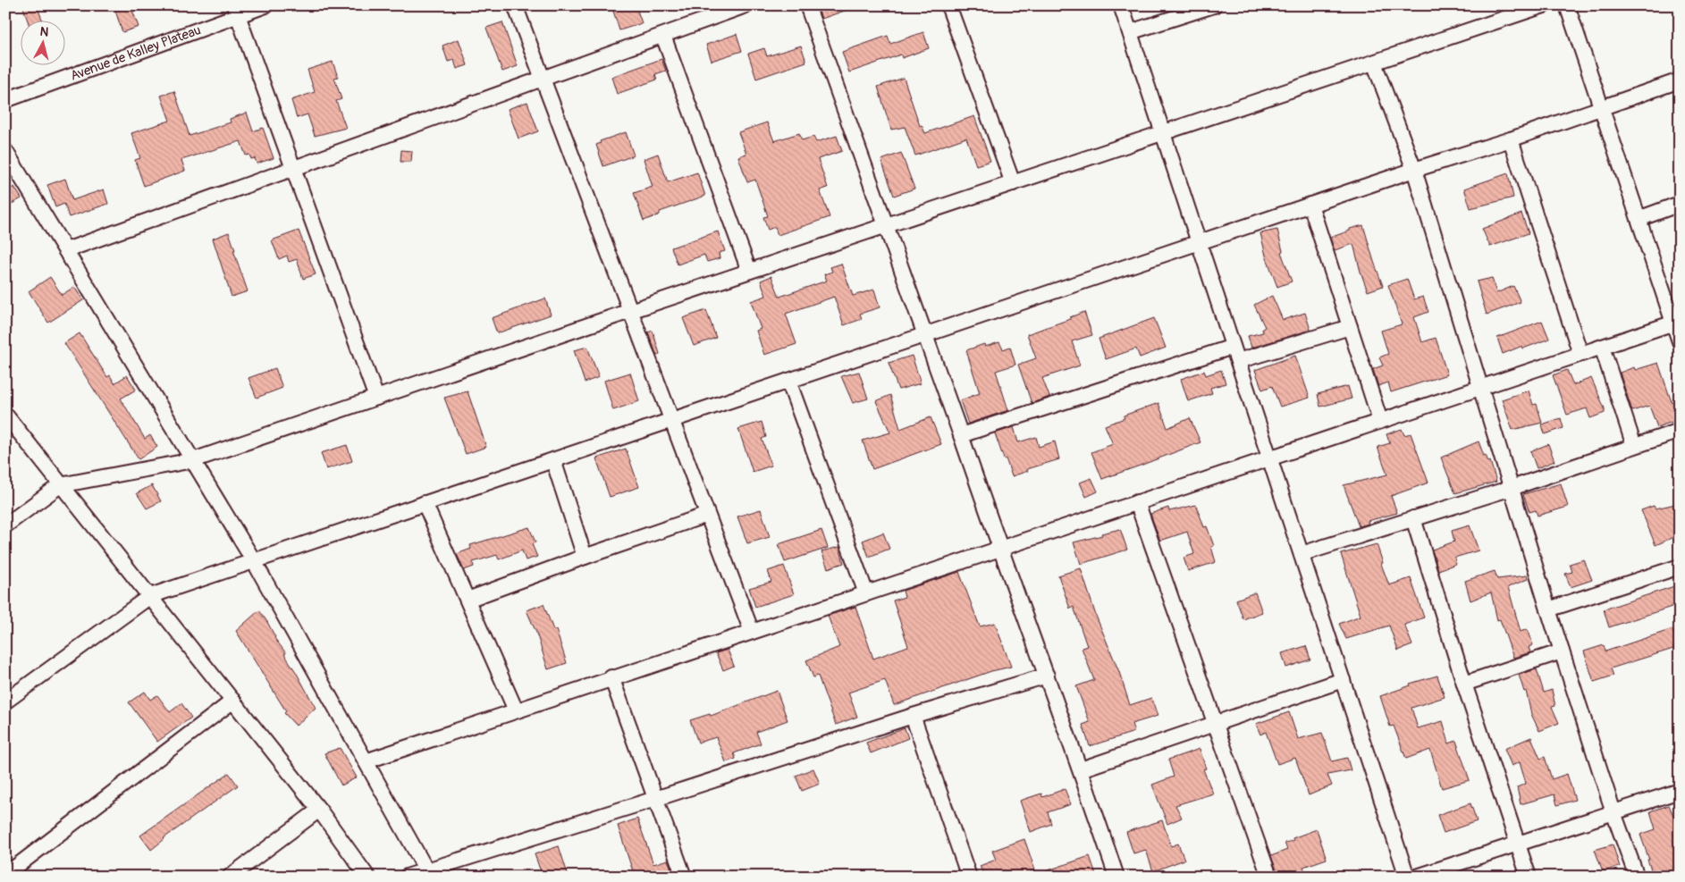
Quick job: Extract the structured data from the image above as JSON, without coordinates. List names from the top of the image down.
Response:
{
  "streets": {
    "street": ["Avenue de Kalley Plateau"]
  },
  "north": "top"
}
